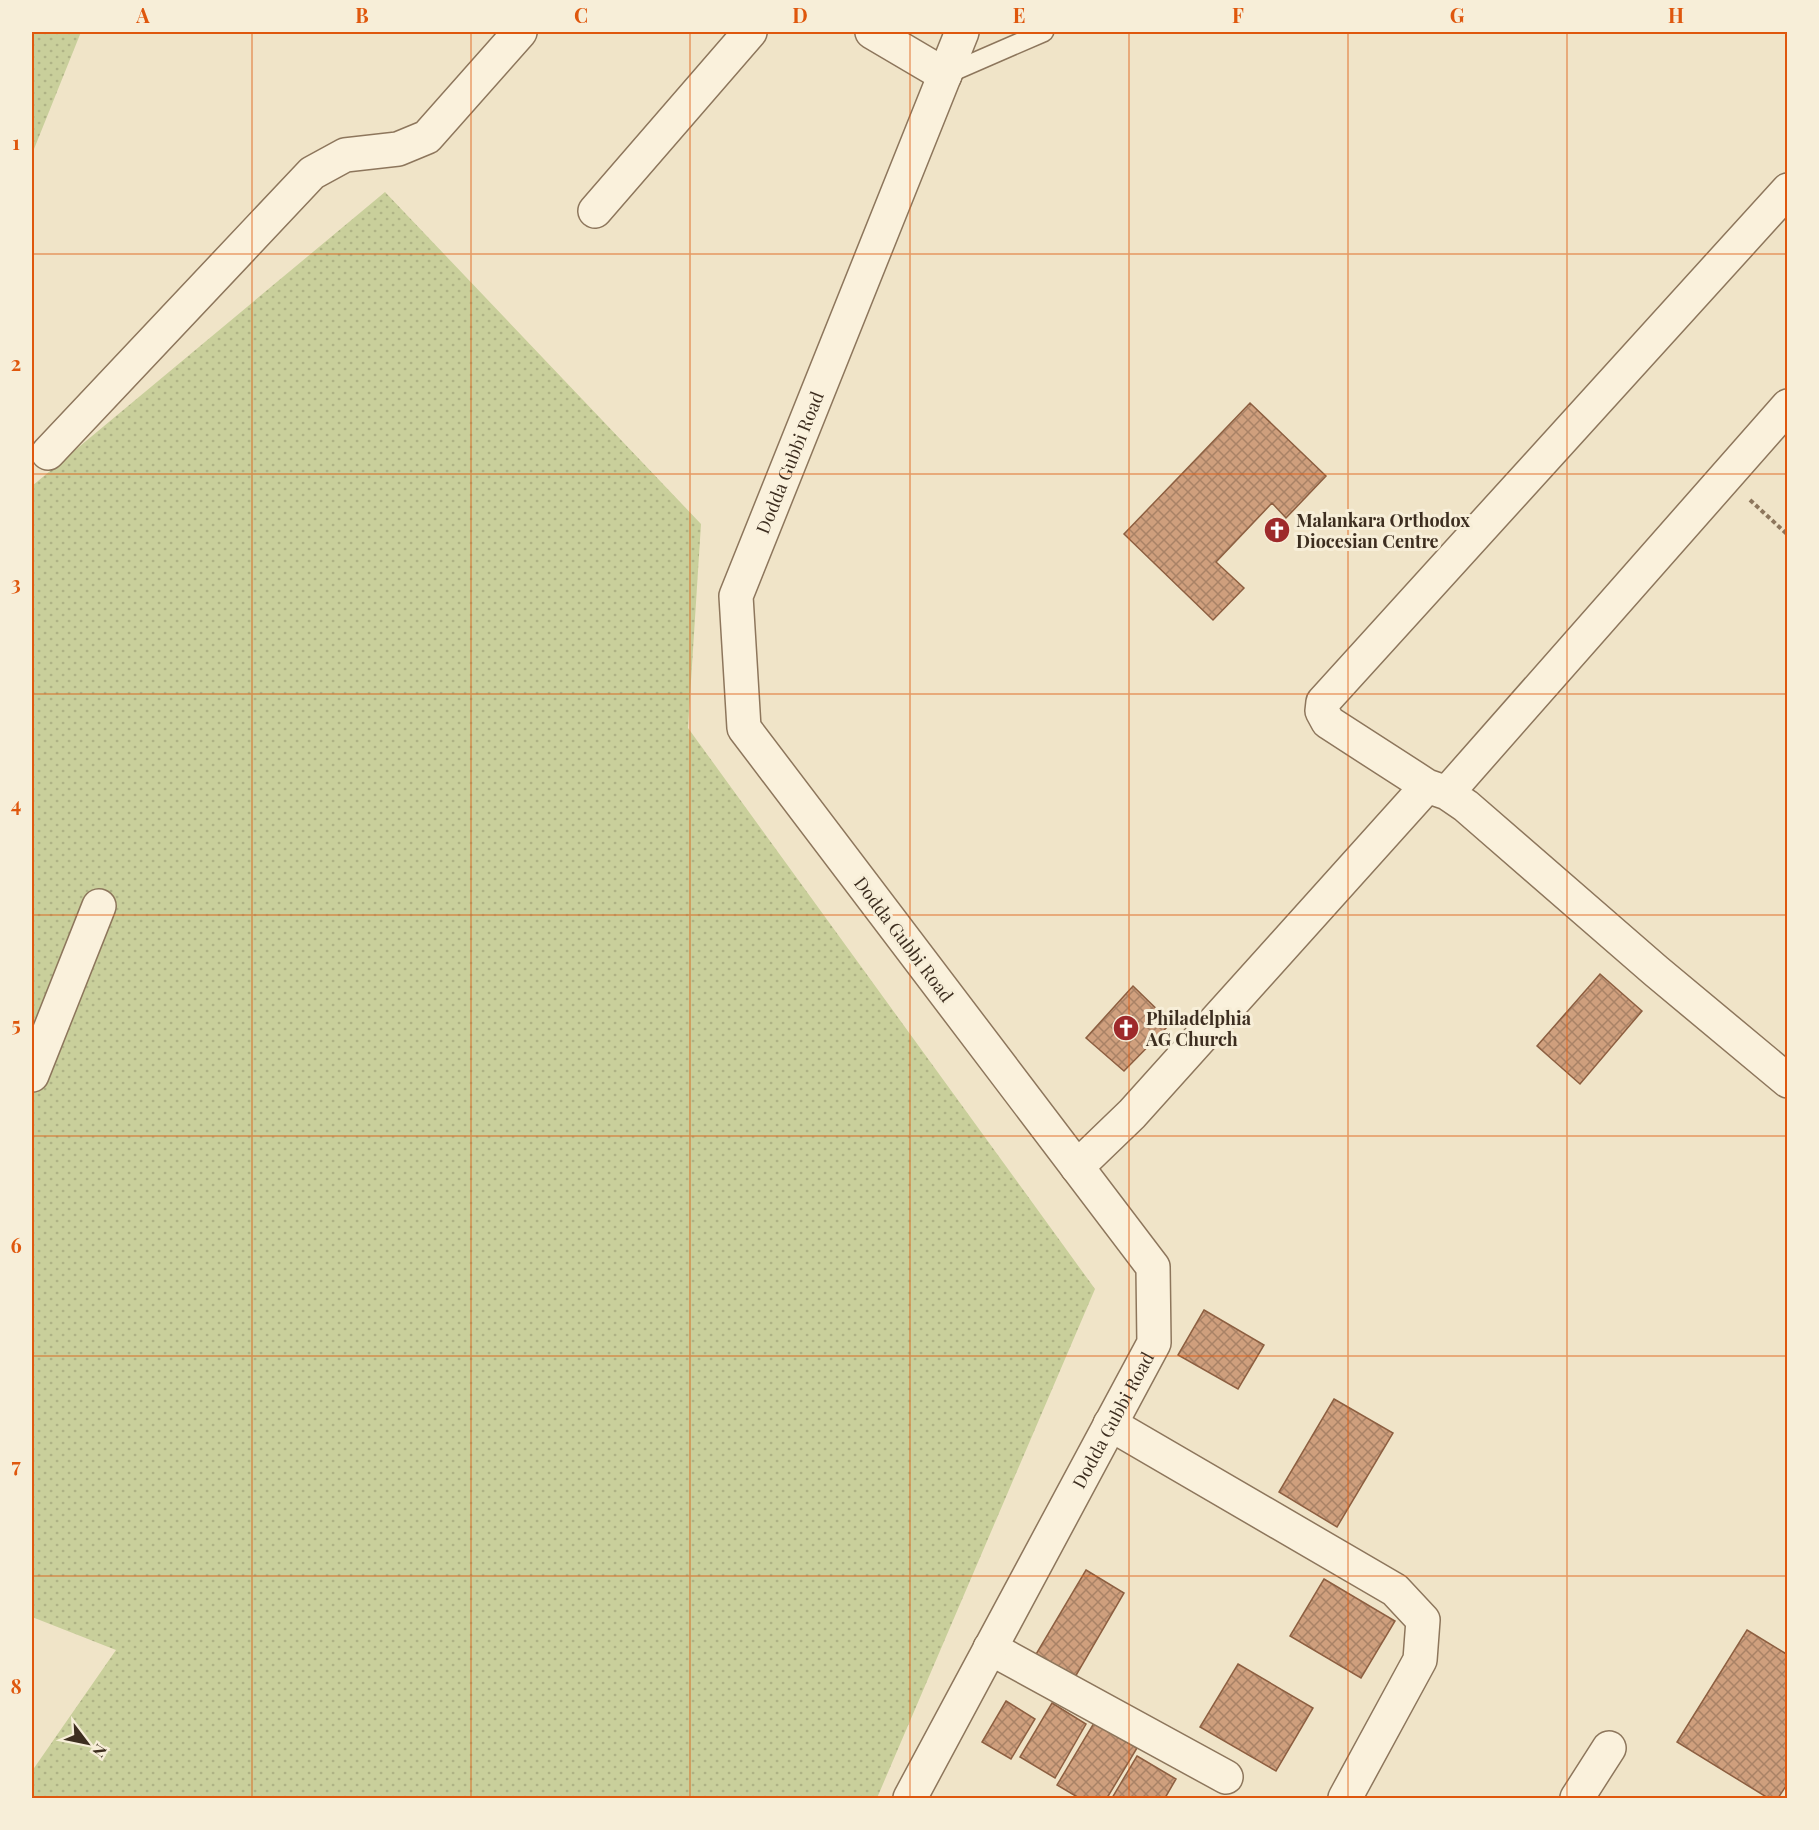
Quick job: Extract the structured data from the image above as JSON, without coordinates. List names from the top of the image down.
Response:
{
  "streets": {
    "street": ["Dodda Gubbi Road"]
  },
  "places": {
    "church": ["Malankara Orthodox Diocesian Centre", "Philadelphia AG Church"]
  },
  "north": "bottom right",
  "grid": {
    "columns": [
      "A",
      "B",
      "C",
      "D",
      "E",
      "F",
      "G",
      "H"
    ],
    "rows": [
      "1",
      "2",
      "3",
      "4",
      "5",
      "6",
      "7",
      "8"
    ]
  }
}
